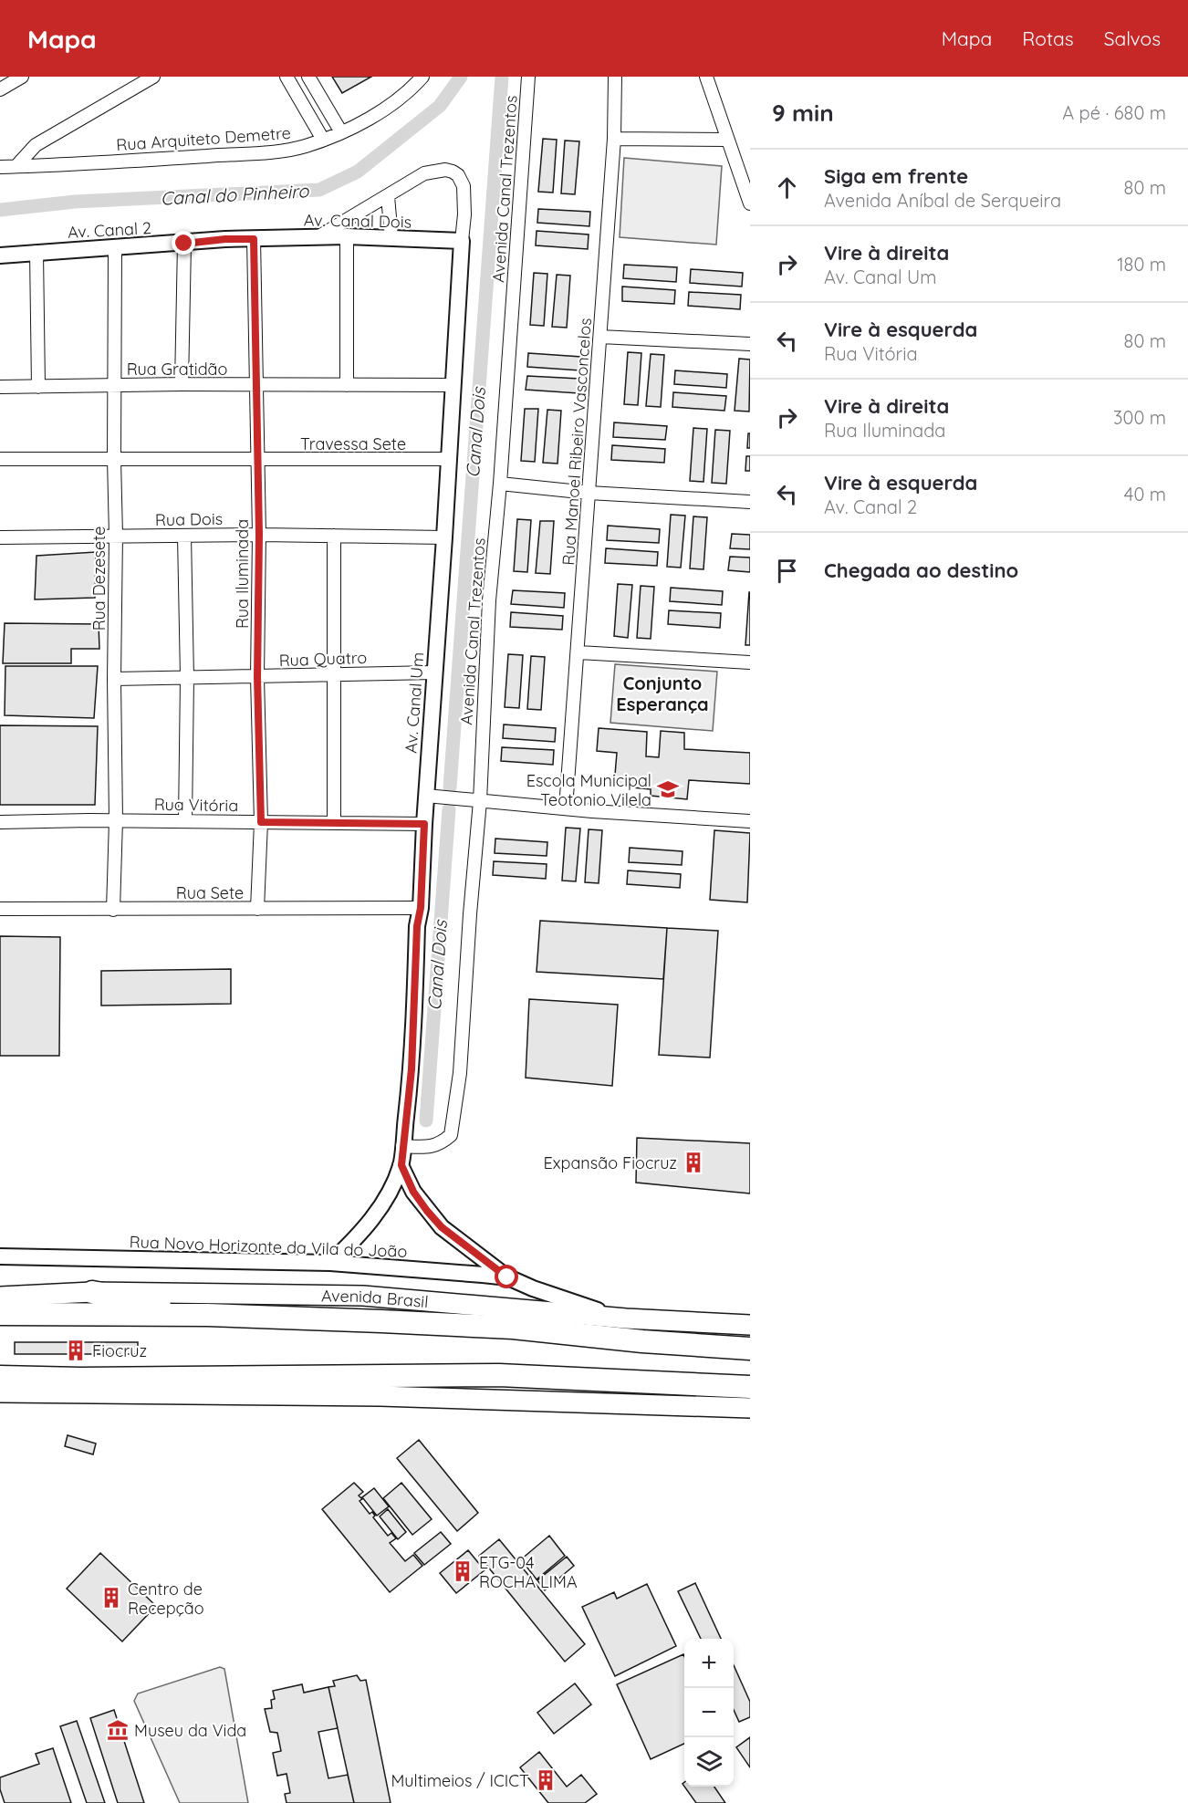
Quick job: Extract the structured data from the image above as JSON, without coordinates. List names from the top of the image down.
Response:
{
  "streets": {
    "highway": ["Avenida Brasil"],
    "street": [
      "Rua Arquiteto Demetre",
      "Avenida Canal Trezentos",
      "Av. Canal Dois",
      "Av. Canal 2",
      "Rua Gratidão",
      "Rua Manoel Ribeiro Vasconcelos",
      "Travessa Sete",
      "Rua Dois",
      "Rua Iluminada",
      "Rua Dezesete",
      "Rua Quatro",
      "Av. Canal Um",
      "Rua Vitória",
      "Rua Sete",
      "Rua Novo Horizonte da Vila do João"
    ]
  },
  "crossings": [
    ["Avenida Canal Trezentos", "Av. Canal Um"],
    ["Av. Canal Dois", "Av. Canal 2"],
    ["Av. Canal Dois", "Rua Iluminada"],
    ["Av. Canal Dois", "Av. Canal Um"],
    ["Av. Canal 2", "Rua Iluminada"],
    ["Av. Canal 2", "Rua Dezesete"],
    ["Rua Gratidão", "Rua Iluminada"],
    ["Rua Gratidão", "Rua Dezesete"],
    ["Rua Gratidão", "Av. Canal Um"],
    ["Travessa Sete", "Rua Iluminada"],
    ["Travessa Sete", "Rua Dezesete"],
    ["Travessa Sete", "Av. Canal Um"],
    ["Rua Dois", "Rua Iluminada"],
    ["Rua Dois", "Rua Dezesete"],
    ["Rua Dois", "Av. Canal Um"],
    ["Rua Iluminada", "Rua Quatro"],
    ["Rua Iluminada", "Rua Vitória"],
    ["Rua Iluminada", "Rua Sete"],
    ["Rua Dezesete", "Rua Quatro"],
    ["Rua Dezesete", "Rua Vitória"],
    ["Rua Dezesete", "Rua Sete"],
    ["Rua Quatro", "Av. Canal Um"],
    ["Av. Canal Um", "Rua Vitória"],
    ["Av. Canal Um", "Rua Sete"],
    ["Rua Novo Horizonte da Vila do João", "Avenida Brasil"]
  ],
  "districts": ["Conjunto Esperança"],
  "water": ["Canal do Pinheiro", "Canal Dois"],
  "places": {
    "school or university": ["Escola Municipal Teotonio Vilela"],
    "building": [
      "Expansão Fiocruz",
      "Fiocruz",
      "ETG-04 ROCHA LIMA",
      "Centro de Recepção",
      "Multimeios / ICICT"
    ],
    "museum": ["Museu da Vida"]
  },
  "page": {
    "header": "Mapa",
    "nav": ["Mapa", "Rotas", "Salvos"],
    "heading": ["9 min", "A pé · 680 m"],
    "list": [
      ["Siga em frente", "Avenida Aníbal de Serqueira", "80 m"],
      ["Vire à direita", "Av. Canal Um", "180 m"],
      ["Vire à esquerda", "Rua Vitória", "80 m"],
      ["Vire à direita", "Rua Iluminada", "300 m"],
      ["Vire à esquerda", "Av. Canal 2", "40 m"],
      "Chegada ao destino"
    ],
    "map_buttons": ["+", "−"]
  }
}
